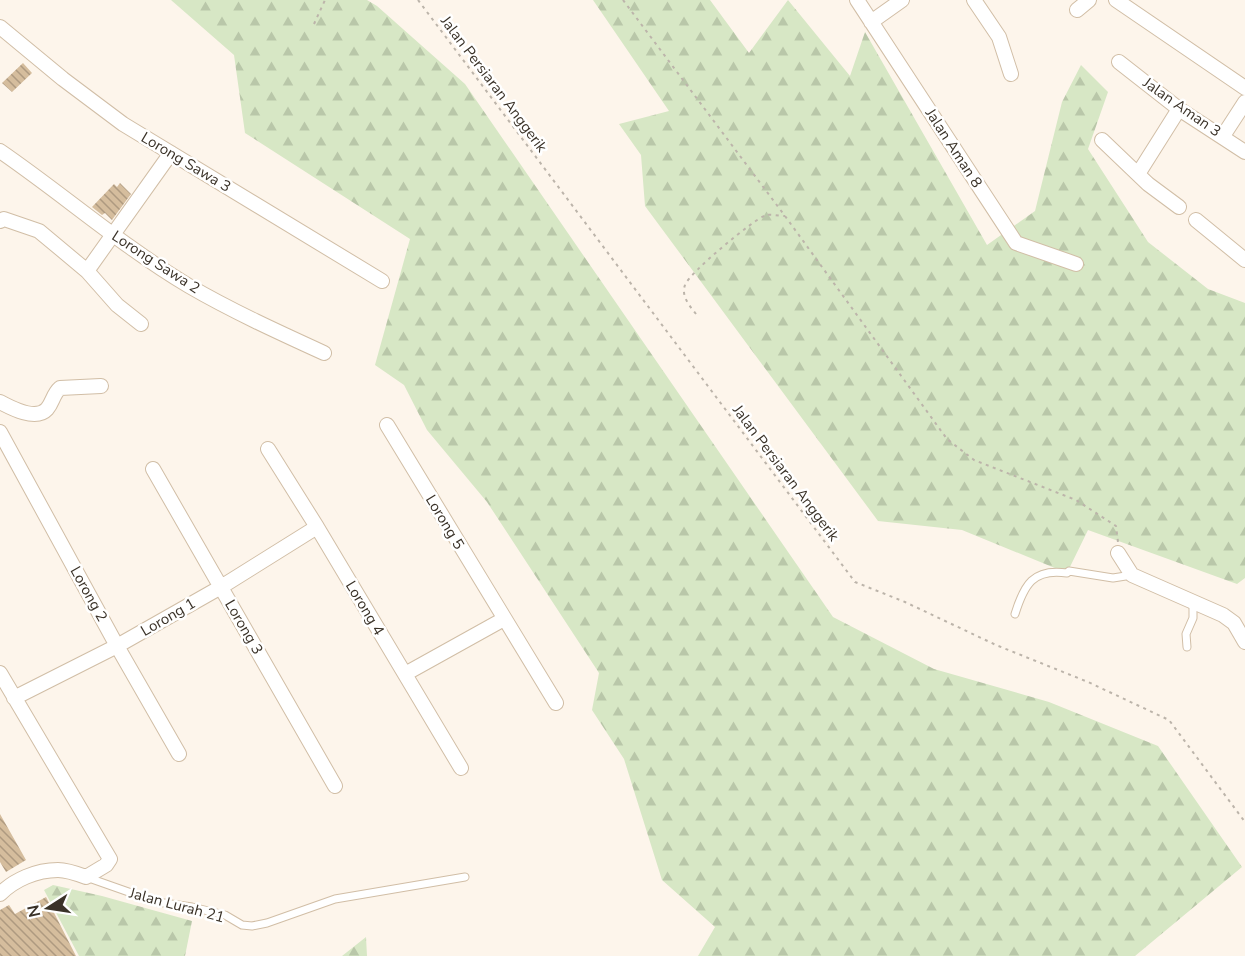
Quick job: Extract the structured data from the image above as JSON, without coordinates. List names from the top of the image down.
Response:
{
  "streets": {
    "street": [
      "Jalan Aman 3",
      "Jalan Aman 8",
      "Lorong Sawa 3",
      "Lorong Sawa 2",
      "Lorong 5",
      "Lorong 2",
      "Lorong 4",
      "Lorong 1",
      "Lorong 3",
      "Jalan Lurah 21"
    ],
    "path": ["Jalan Persiaran Anggerik"]
  },
  "crossings": [
    ["Lorong 2", "Lorong 1"],
    ["Lorong 4", "Lorong 1"],
    ["Lorong 1", "Lorong 3"]
  ],
  "north": "left"
}
